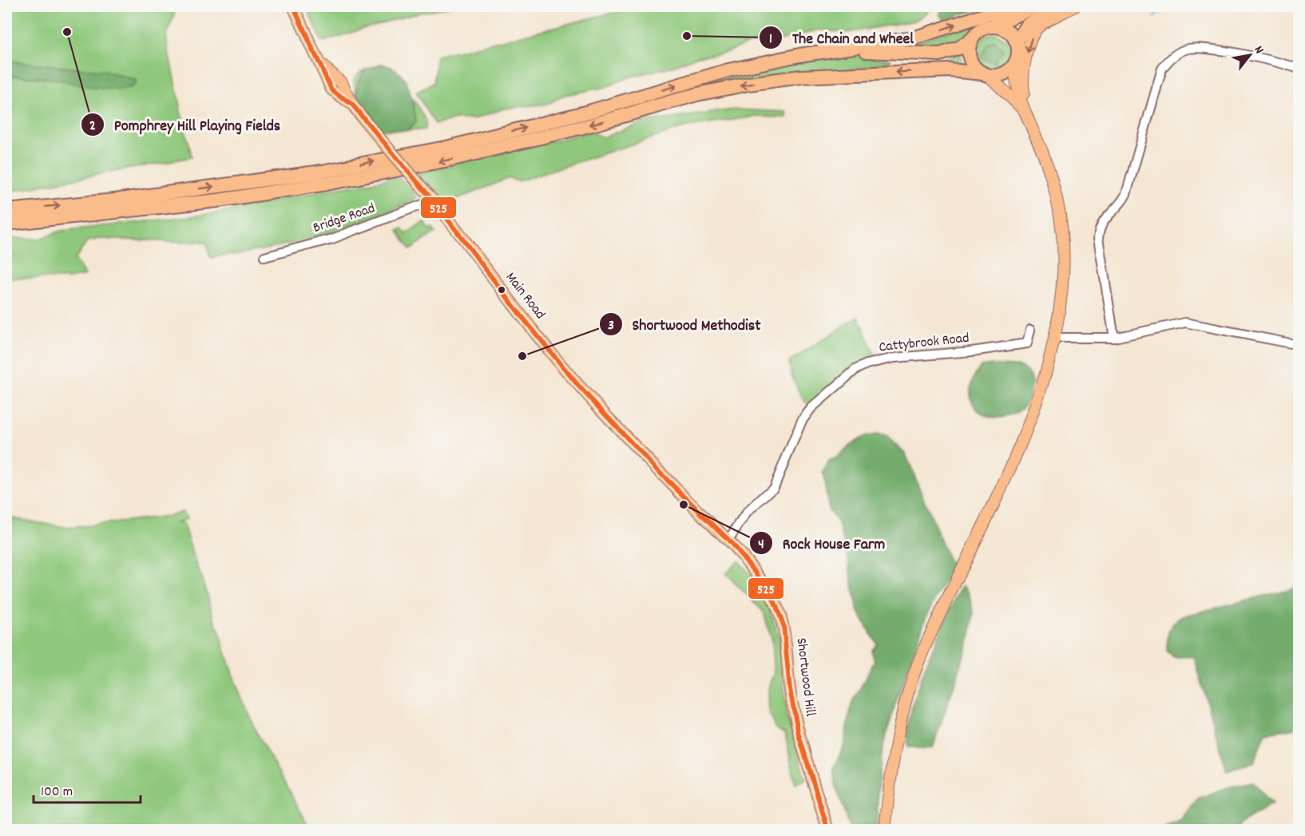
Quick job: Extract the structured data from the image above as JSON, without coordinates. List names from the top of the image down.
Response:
{
  "streets": {
    "main road": ["Main Road", "Shortwood Hill"],
    "street": ["Bridge Road", "Cattybrook Road"]
  },
  "crossings": [
    ["Bridge Road", "Main Road"],
    ["Main Road", "Cattybrook Road"],
    ["Main Road", "Shortwood Hill"],
    ["Cattybrook Road", "Shortwood Hill"]
  ],
  "places": [
    "Pomphrey Hill Playing Fields",
    "The Chain and Wheel",
    "Shortwood Methodist",
    "Rock House Farm"
  ],
  "lines": ["transit line 525"],
  "scale_bar": "100 m",
  "north": "top right"
}
